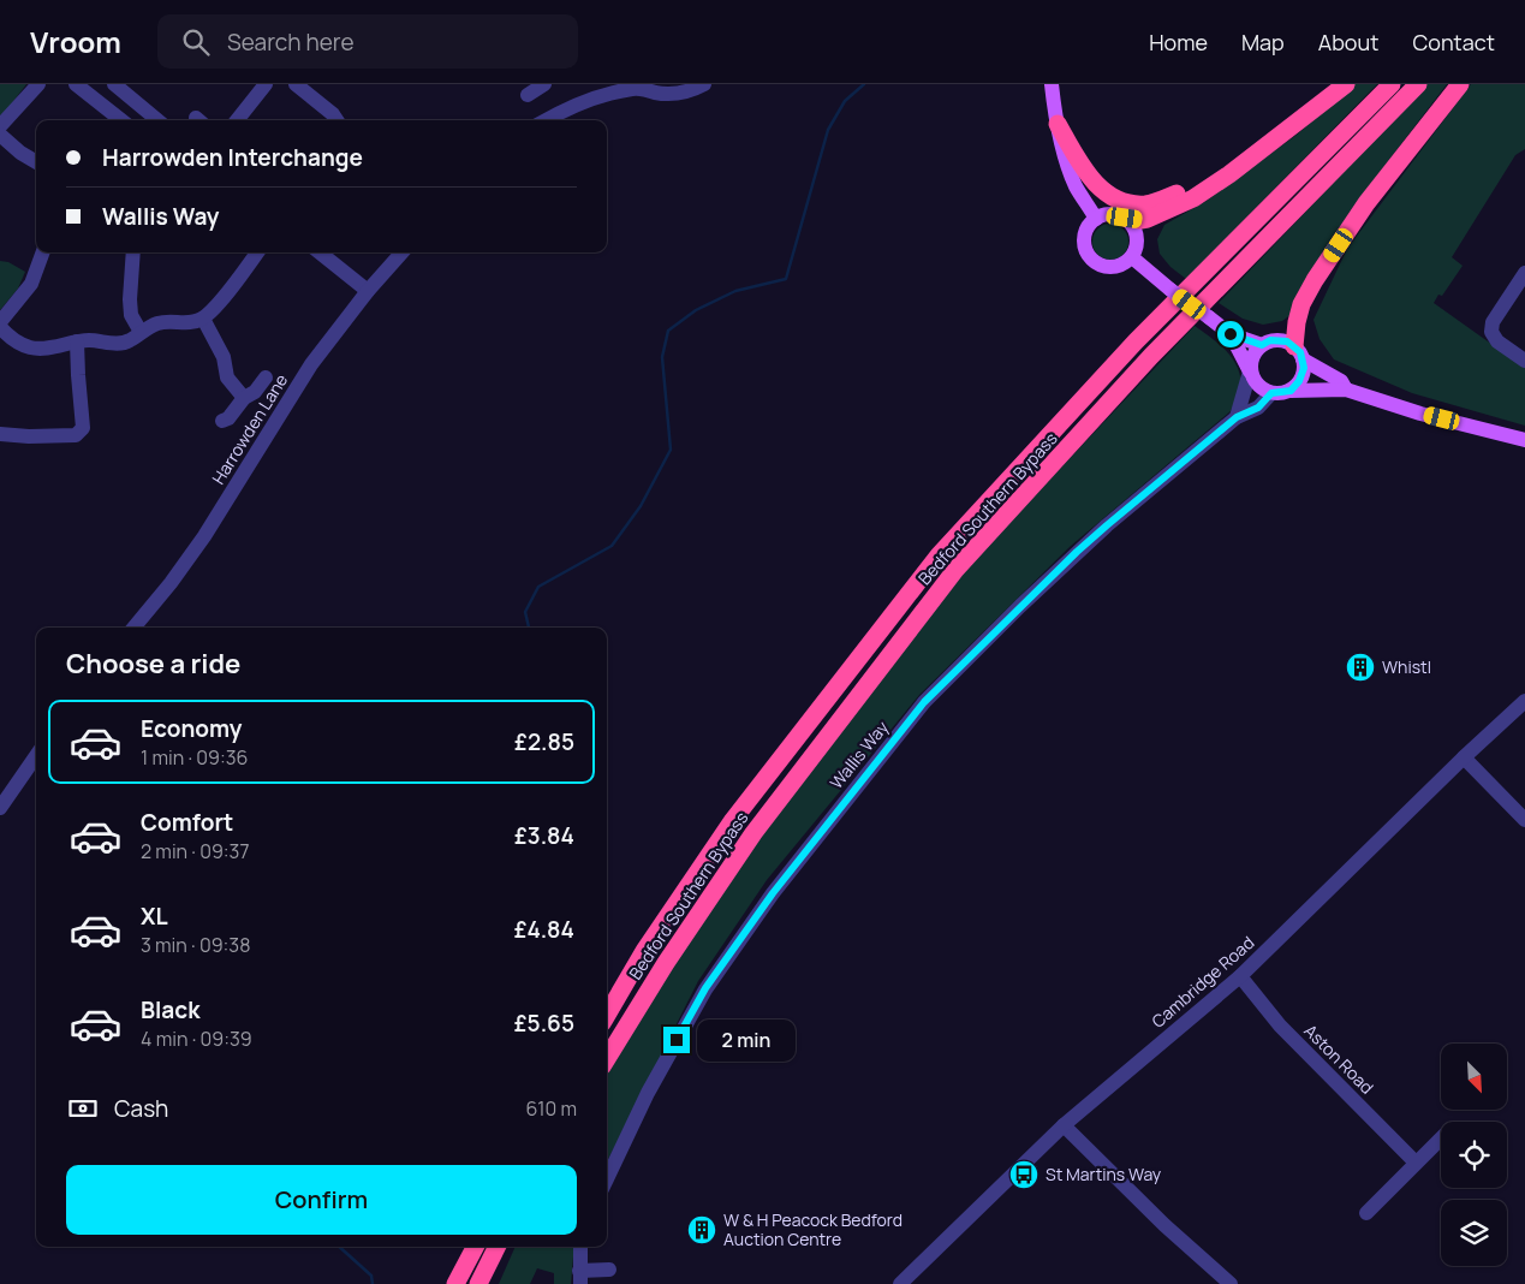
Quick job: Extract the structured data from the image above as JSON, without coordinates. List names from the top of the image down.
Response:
{
  "streets": {
    "highway": ["Bedford Southern Bypass"],
    "street": [
      "Harrowden Lane",
      "Wallis Way",
      "Cambridge Road",
      "Aston Road"
    ]
  },
  "crossings": [
    ["Cambridge Road", "Aston Road"]
  ],
  "places": {
    "building": ["Whistl", "W & H Peacock Bedford Auction Centre"],
    "bus stop": ["St Martins Way"]
  },
  "north": "bottom right",
  "page": {
    "header": "Vroom",
    "search": "Search here",
    "nav": [
      "Home",
      "Map",
      "About",
      "Contact"
    ],
    "banner": ["Harrowden Interchange", "Wallis Way"],
    "heading": "Choose a ride",
    "list": [
      {
        "name": "Economy",
        "note": "1 min · 09:36",
        "value": "£2.85"
      },
      {
        "name": "Comfort",
        "note": "2 min · 09:37",
        "value": "£3.84"
      },
      {
        "name": "XL",
        "note": "3 min · 09:38",
        "value": "£4.84"
      },
      {
        "name": "Black",
        "note": "4 min · 09:39",
        "value": "£5.65"
      }
    ],
    "bubble": "2 min",
    "pay": ["Cash", "610 m"],
    "buttons": "Confirm"
  }
}
